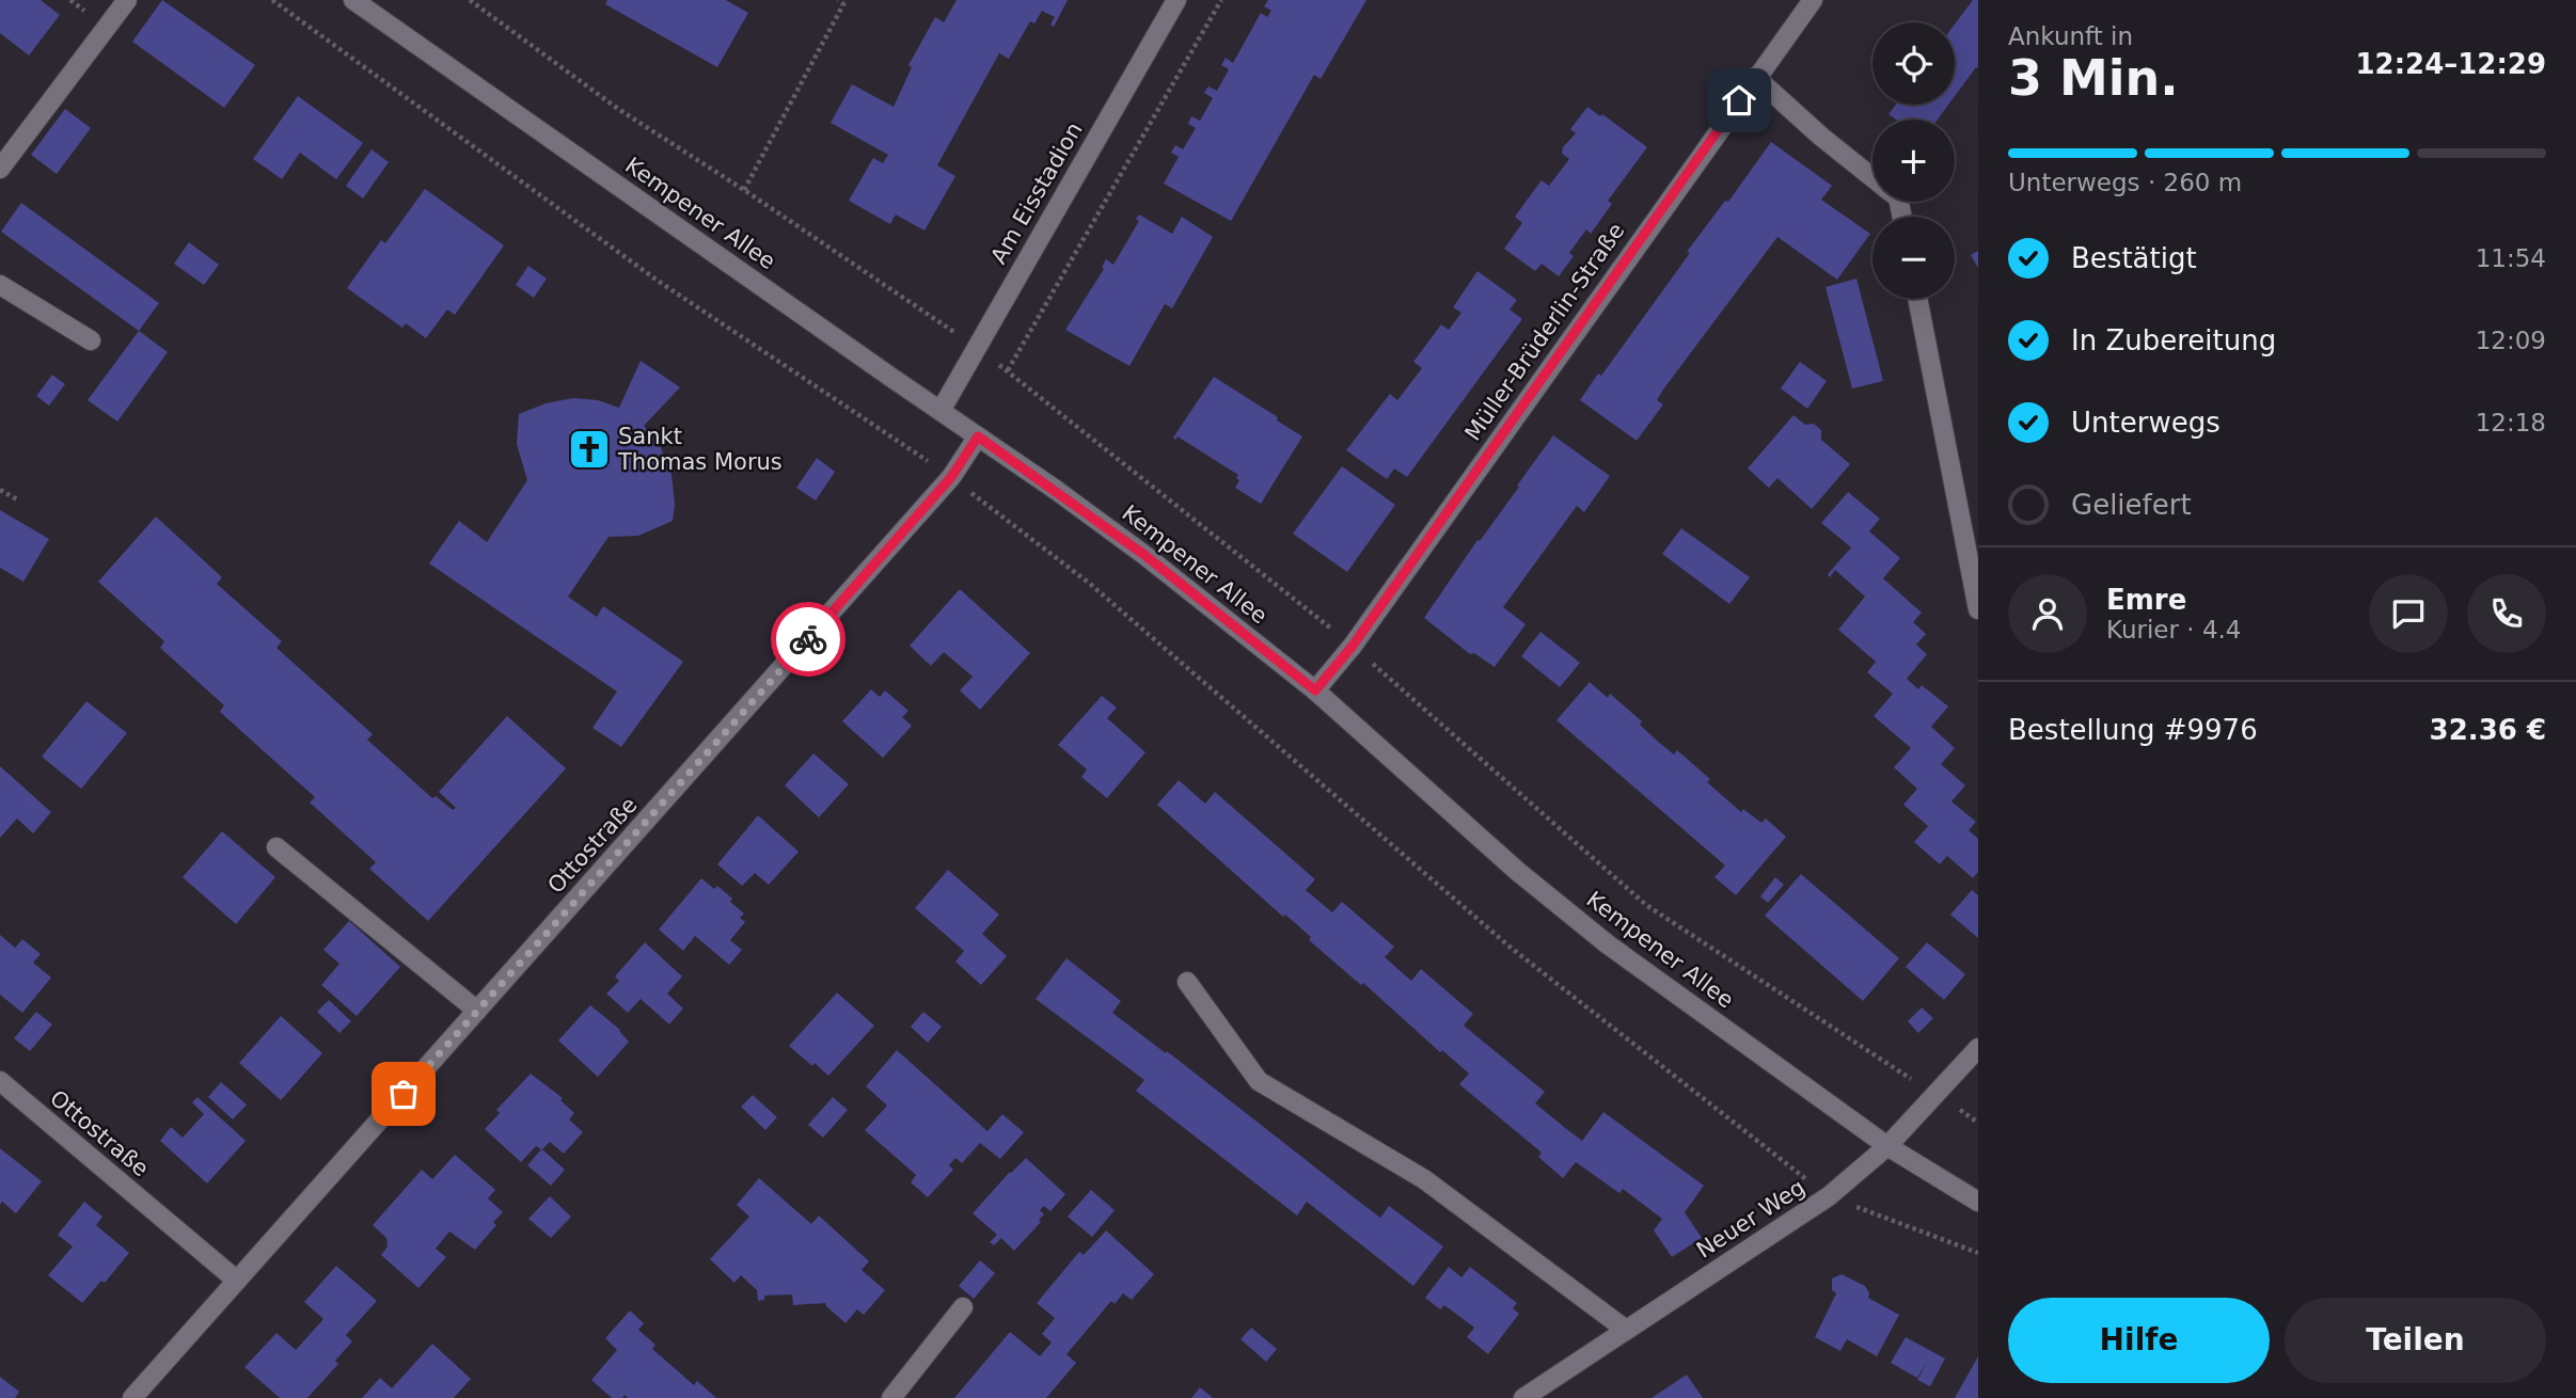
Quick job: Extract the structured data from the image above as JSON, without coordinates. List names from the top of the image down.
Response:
{
  "streets": {
    "street": [
      "Am Eisstadion",
      "Kempener Allee",
      "Müller-Brüderlin-Straße",
      "Ottostraße",
      "Neuer Weg"
    ]
  },
  "crossings": [
    ["Am Eisstadion", "Kempener Allee"],
    ["Kempener Allee", "Müller-Brüderlin-Straße"],
    ["Kempener Allee", "Ottostraße"],
    ["Kempener Allee", "Neuer Weg"]
  ],
  "places": {
    "church": ["Sankt Thomas Morus"]
  },
  "page": {
    "heading": ["3 Min.", "Ankunft in", "12:24–12:29"],
    "panel": [
      "Emre",
      "Kurier · 4.4",
      "Bestellung #9976",
      "32.36 €"
    ],
    "map_buttons": ["+", "−"],
    "bar": "Unterwegs · 260 m",
    "list": [
      ["Bestätigt", "11:54"],
      ["In Zubereitung", "12:09"],
      ["Unterwegs", "12:18"],
      "Geliefert"
    ],
    "buttons": ["Hilfe", "Teilen"]
  }
}
